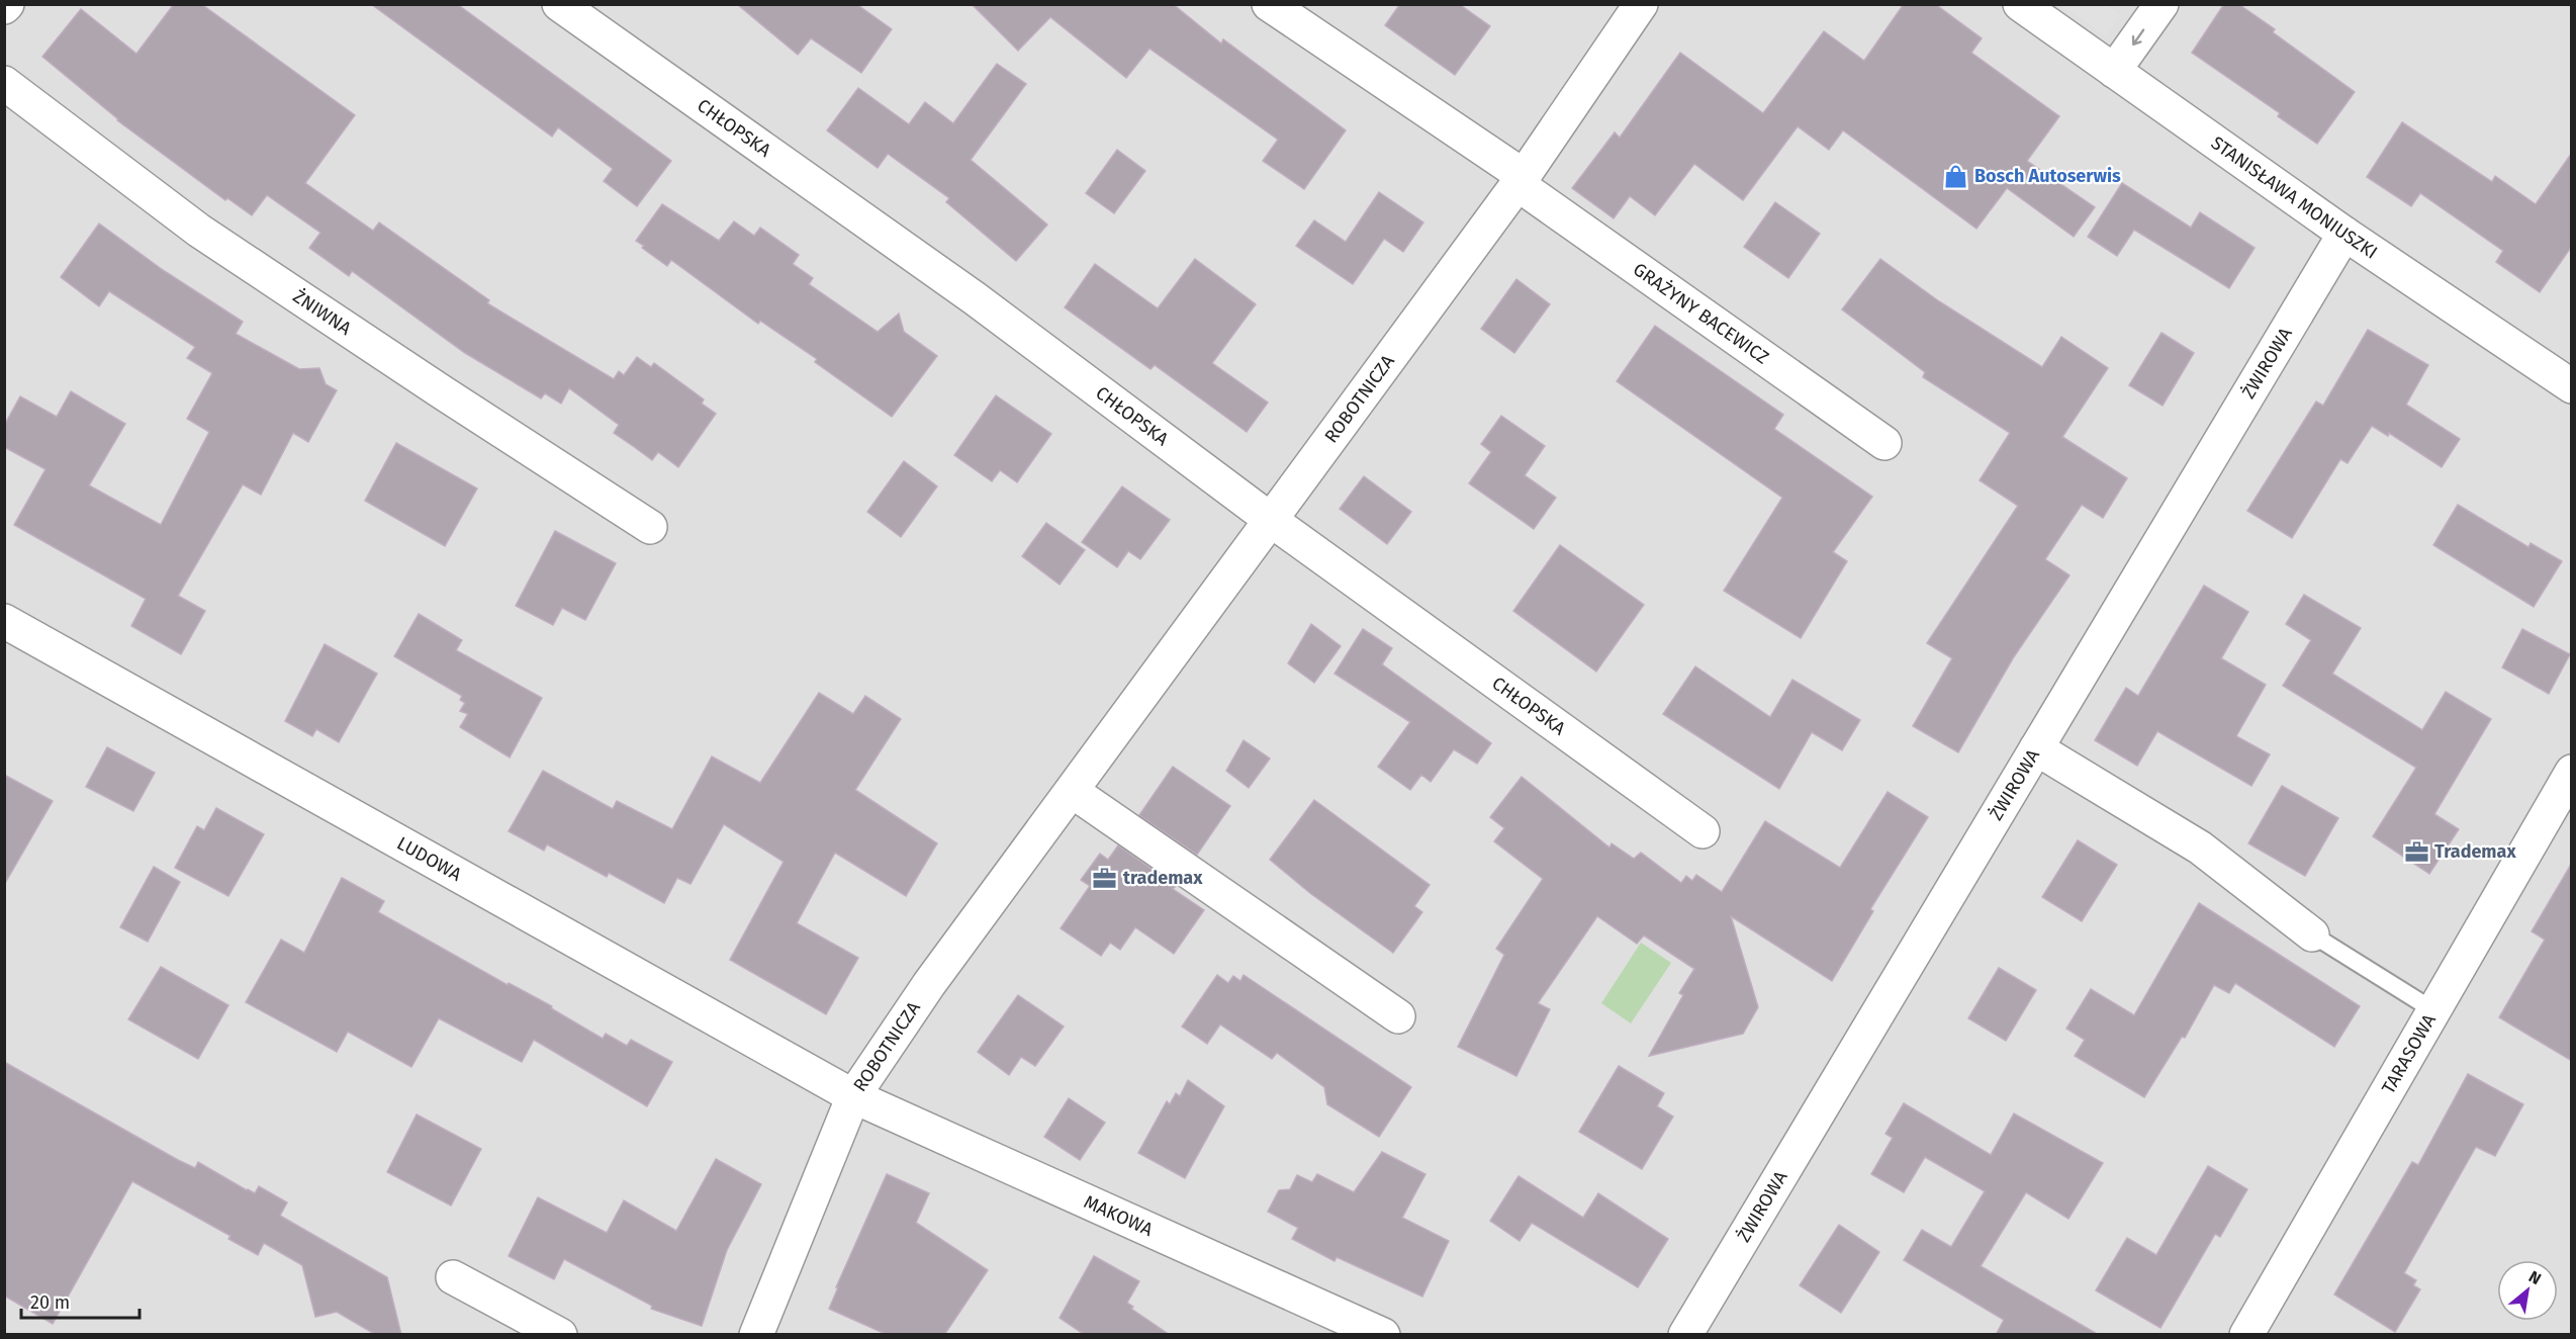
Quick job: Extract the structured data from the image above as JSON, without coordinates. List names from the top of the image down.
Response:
{
  "streets": {
    "street": [
      "CHŁOPSKA",
      "STANISŁAWA MONIUSZKI",
      "ŻNIWNA",
      "GRAŻYNY BACEWICZ",
      "ŻWIROWA",
      "ROBOTNICZA",
      "LUDOWA",
      "TARASOWA",
      "MAKOWA"
    ]
  },
  "crossings": [
    ["CHŁOPSKA", "ROBOTNICZA"],
    ["STANISŁAWA MONIUSZKI", "ŻWIROWA"],
    ["GRAŻYNY BACEWICZ", "ROBOTNICZA"],
    ["ROBOTNICZA", "LUDOWA"],
    ["ROBOTNICZA", "MAKOWA"],
    ["LUDOWA", "MAKOWA"]
  ],
  "places": {
    "shop": ["Bosch Autoserwis"],
    "office": ["Trademax", "trademax"]
  },
  "scale_bar": "20 m",
  "north": "top right"
}
